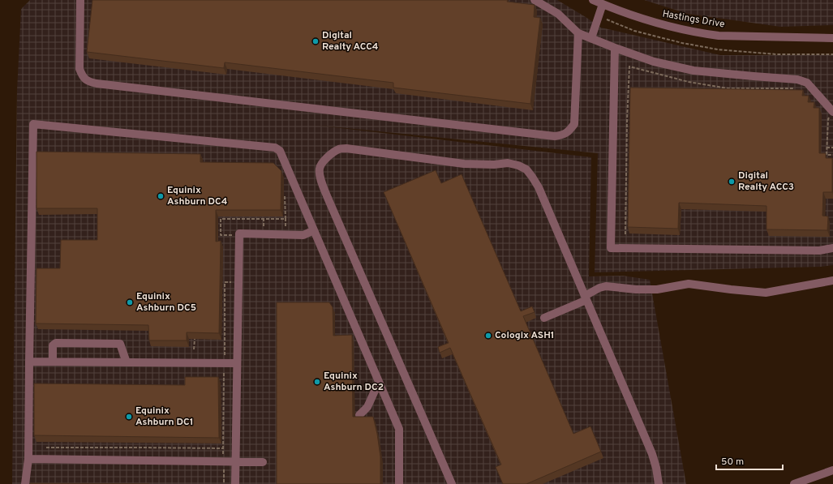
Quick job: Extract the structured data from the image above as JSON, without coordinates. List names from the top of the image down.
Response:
{
  "streets": {
    "street": ["Hastings Drive"]
  },
  "places": [
    "Digital Realty ACC4",
    "Digital Realty ACC3",
    "Equinix Ashburn DC4",
    "Equinix Ashburn DC5",
    "Cologix ASH1",
    "Equinix Ashburn DC2",
    "Equinix Ashburn DC1"
  ],
  "scale_bar": "50 m"
}
